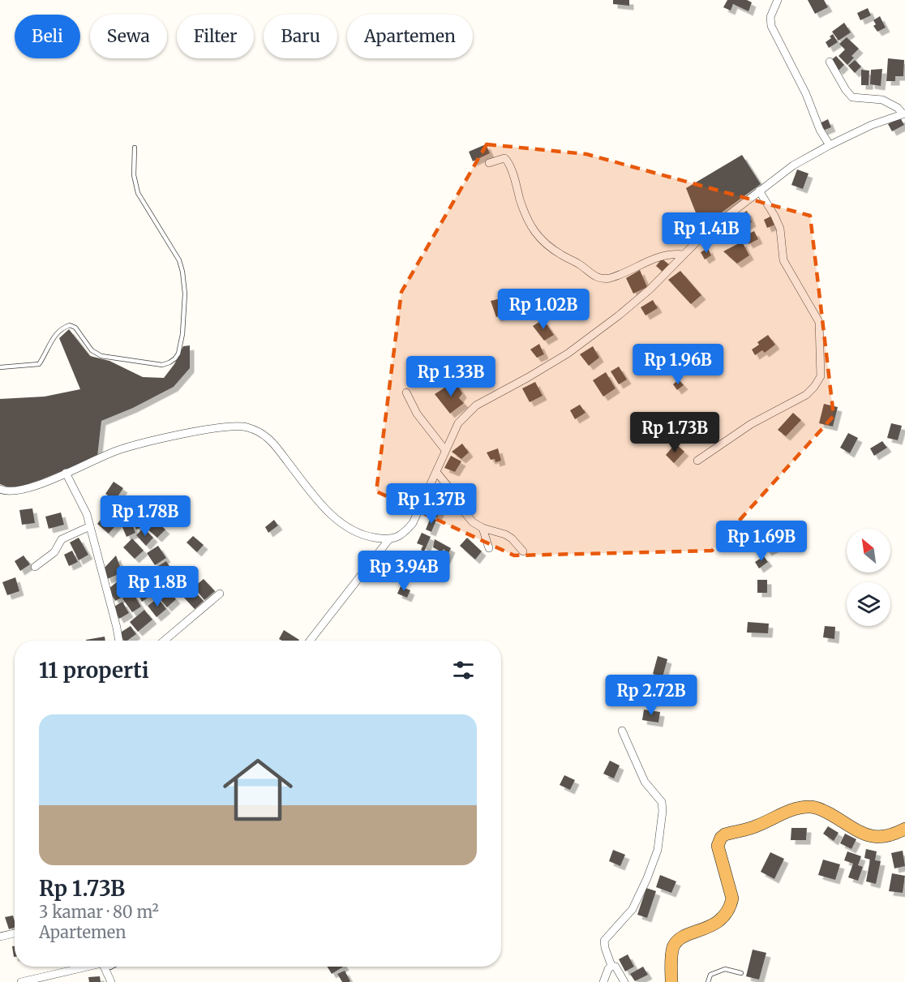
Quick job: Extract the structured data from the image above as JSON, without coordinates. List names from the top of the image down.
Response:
{
  "north": "top left",
  "page": {
    "chip": [
      "Beli",
      "Sewa",
      "Filter",
      "Baru",
      "Apartemen"
    ],
    "price": [
      "Rp 1.41B",
      "Rp 1.02B",
      "Rp 1.96B",
      "Rp 1.33B",
      "Rp 1.73B",
      "Rp 1.37B",
      "Rp 1.78B",
      "Rp 1.69B",
      "Rp 3.94B",
      "Rp 1.8B",
      "Rp 2.72B"
    ],
    "heading": "11 properti",
    "list": [
      {
        "name": "Rp 1.73B",
        "note": "3 kamar · 80 m² · Apartemen"
      }
    ]
  }
}
